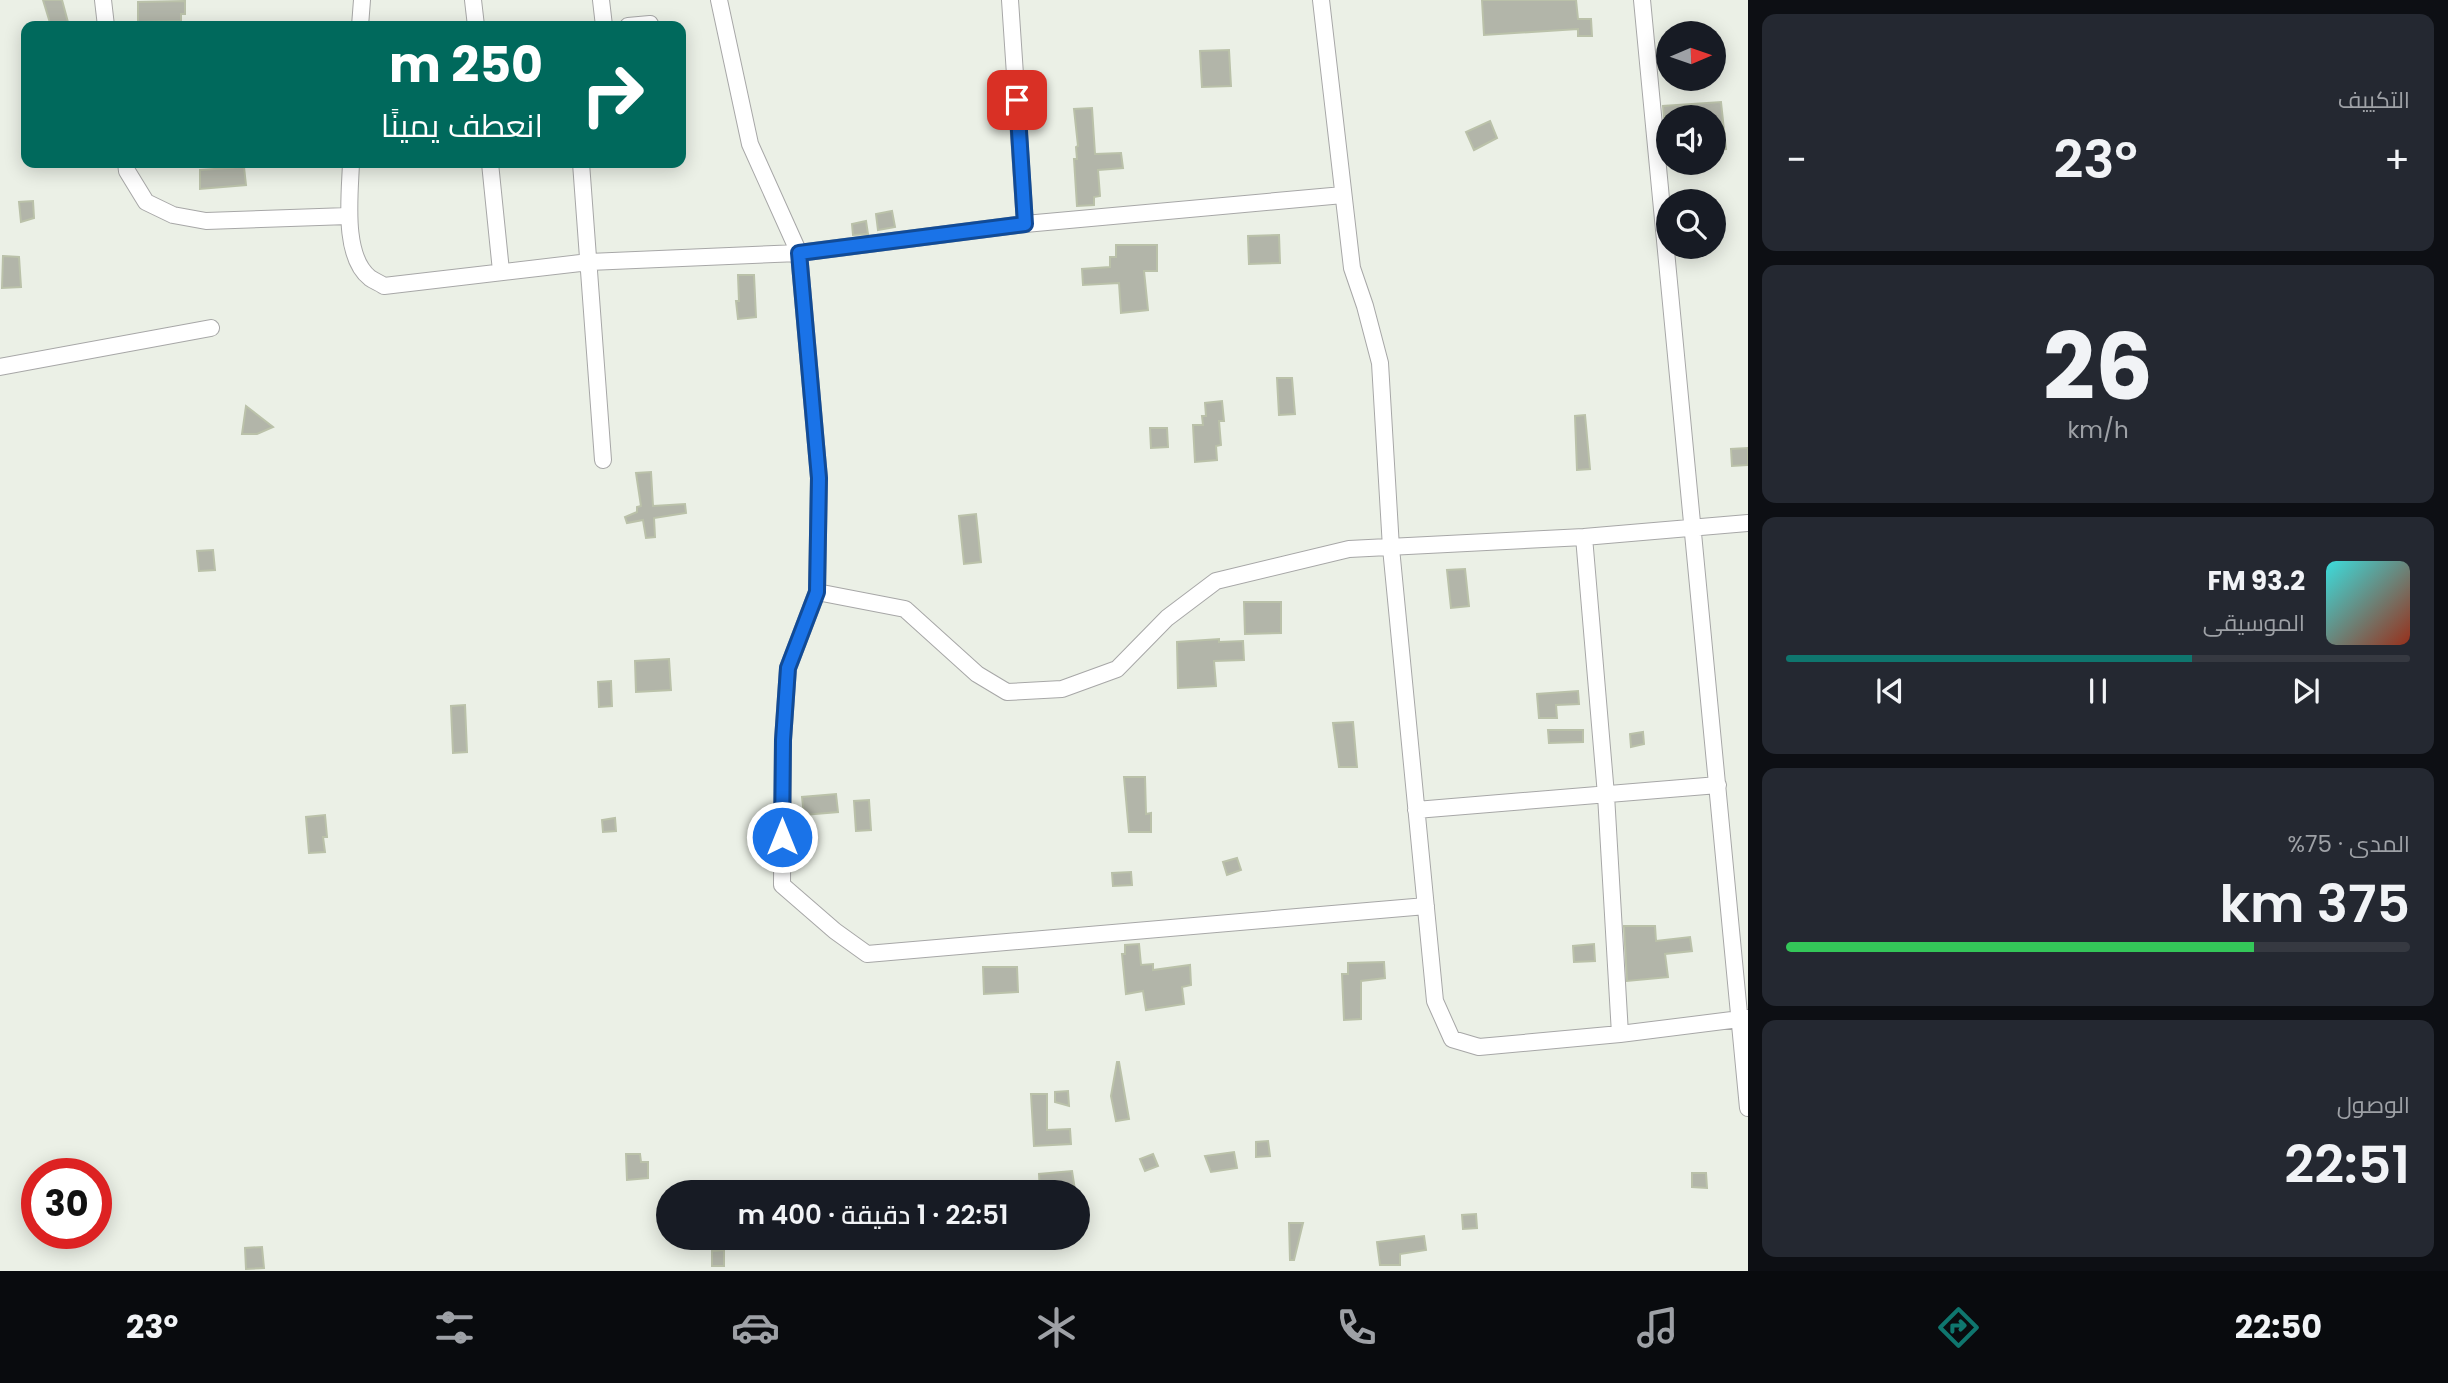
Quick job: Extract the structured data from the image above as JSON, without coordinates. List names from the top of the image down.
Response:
{
  "north": "right",
  "page": {
    "tile": [
      "التكييف",
      ["26", "km/h"],
      ["المدى · 75%", "375 km"],
      ["الوصول", "22:51"]
    ],
    "turn": ["250 m", "انعطف يمينًا"],
    "heat": ["−", "23°", "+"],
    "song": ["93.2 FM", "الموسيقى"],
    "limit": "30",
    "trip": "22:51 · 1 دقيقة · 400 m",
    "tabs": ["22:50", "23°"]
  }
}
